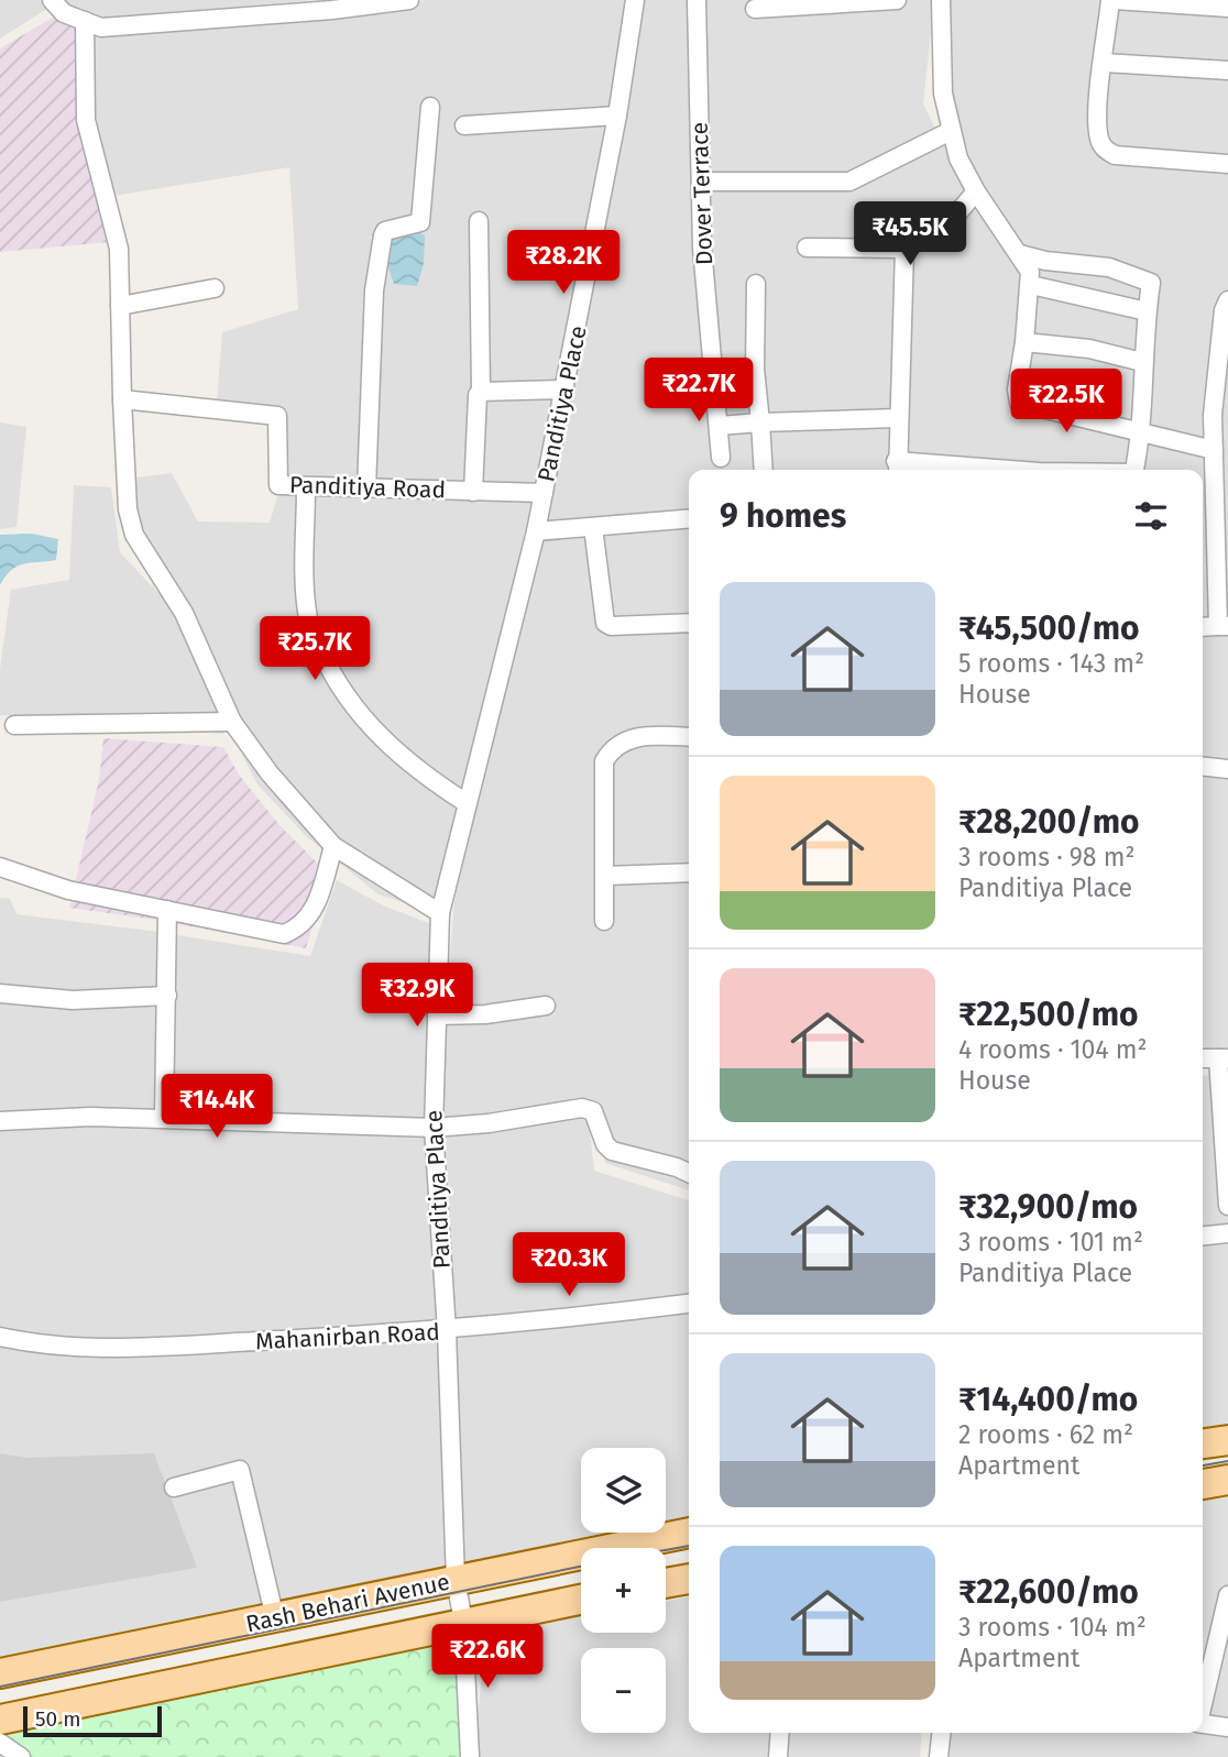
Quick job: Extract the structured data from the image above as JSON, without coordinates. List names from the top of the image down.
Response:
{
  "streets": {
    "main road": ["Rash Behari Avenue"],
    "street": [
      "Dover Terrace",
      "Panditiya Place",
      "Panditiya Road",
      "Mahanirban Road"
    ]
  },
  "crossings": [
    ["Panditiya Place", "Panditiya Road"],
    ["Panditiya Place", "Mahanirban Road"],
    ["Panditiya Place", "Rash Behari Avenue"]
  ],
  "scale_bar": "50 m",
  "page": {
    "price": [
      "₹45.5K",
      "₹28.2K",
      "₹22.7K",
      "₹22.5K",
      "₹25.7K",
      "₹32.9K",
      "₹14.4K",
      "₹20.3K",
      "₹22.6K"
    ],
    "heading": "9 homes",
    "list": [
      {
        "name": "₹45,500/mo",
        "note": "5 rooms · 143 m² · House"
      },
      {
        "name": "₹28,200/mo",
        "note": "3 rooms · 98 m² · Panditiya Place"
      },
      {
        "name": "₹22,500/mo",
        "note": "4 rooms · 104 m² · House"
      },
      {
        "name": "₹32,900/mo",
        "note": "3 rooms · 101 m² · Panditiya Place"
      },
      {
        "name": "₹14,400/mo",
        "note": "2 rooms · 62 m² · Apartment"
      },
      {
        "name": "₹22,600/mo",
        "note": "3 rooms · 104 m² · Apartment"
      }
    ],
    "map_buttons": ["+", "−"],
    "scale": "50 m"
  }
}
